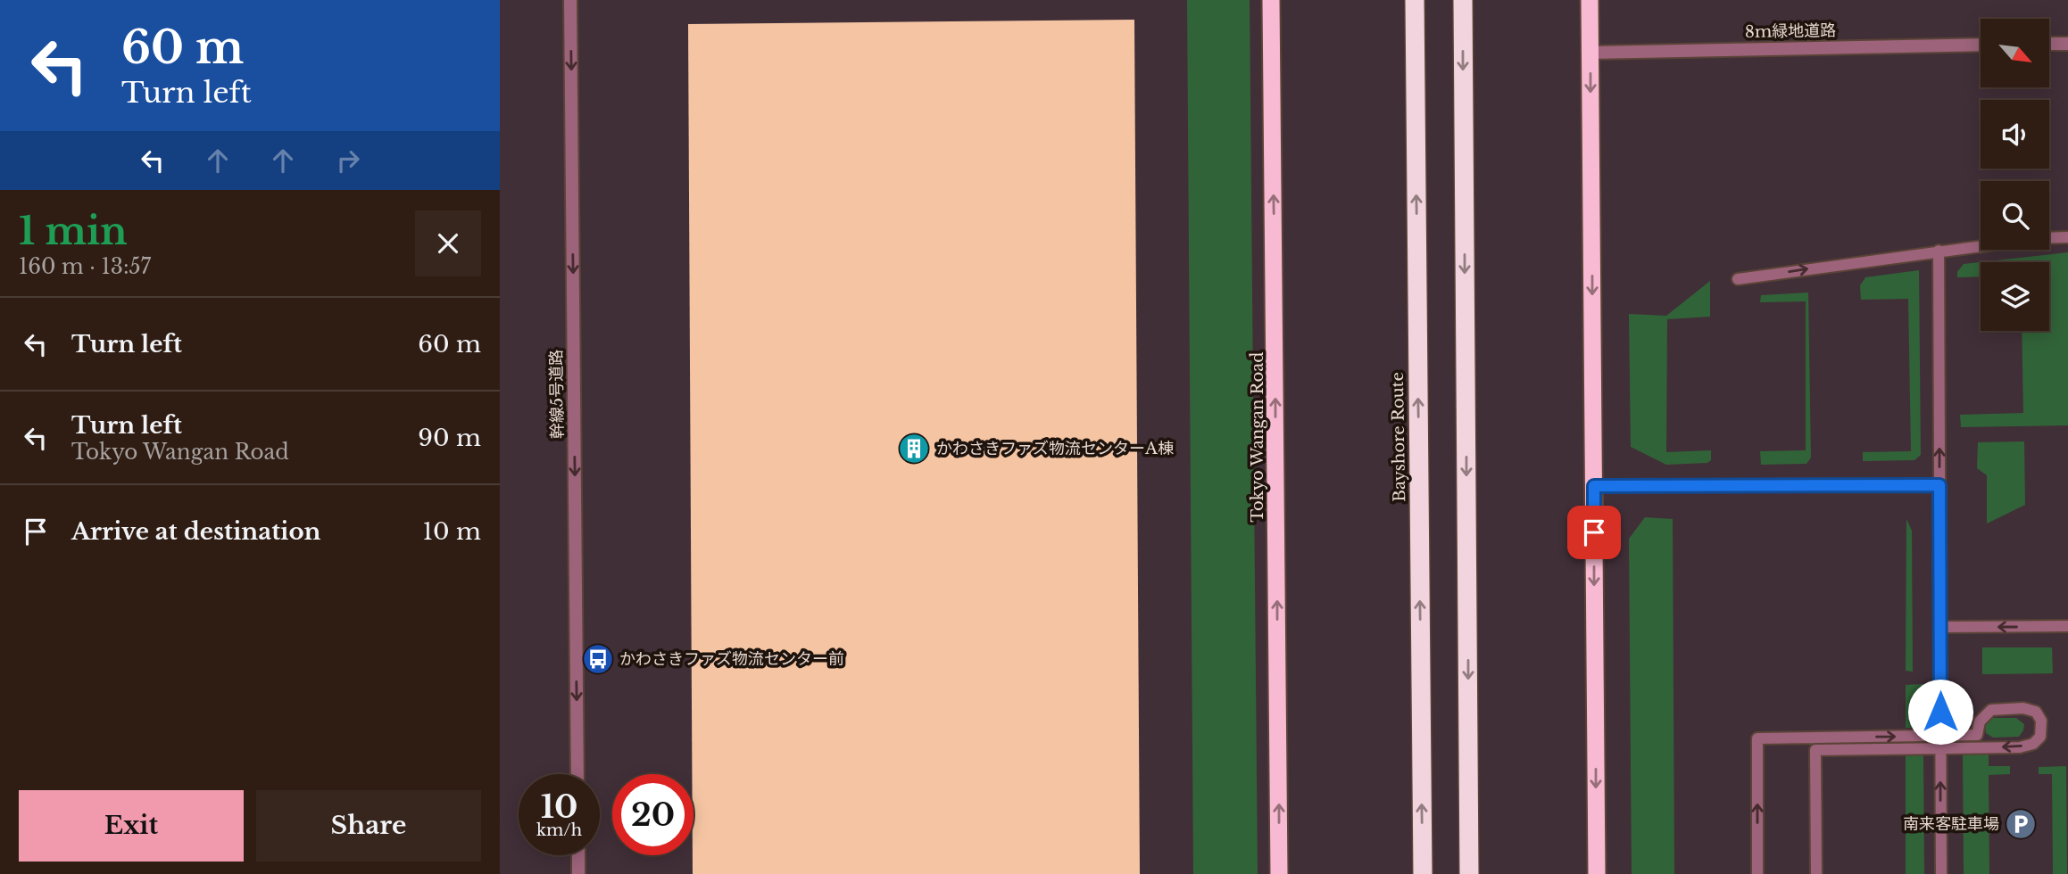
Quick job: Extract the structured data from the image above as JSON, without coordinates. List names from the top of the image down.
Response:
{
  "streets": {
    "highway": ["Tokyo Wangan Road", "Bayshore Route"],
    "street": ["8m緑地道路", "幹線5号道路"]
  },
  "one_way": ["幹線5号道路", "Tokyo Wangan Road"],
  "places": {
    "building": ["かわさきファズ物流センターA棟"],
    "bus stop": ["かわさきファズ物流センター前"],
    "parking": ["南来客駐車場"]
  },
  "north": "bottom right",
  "page": {
    "turn": ["60 m", "Turn left"],
    "heading": ["1 min", "160 m · 13:57"],
    "list": [
      {
        "name": "Turn left",
        "value": "60 m"
      },
      {
        "name": "Turn left",
        "note": "Tokyo Wangan Road",
        "value": "90 m"
      },
      {
        "name": "Arrive at destination",
        "value": "10 m"
      }
    ],
    "speed": "10 km/h",
    "limit": "20",
    "buttons": ["Exit", "Share"]
  }
}
